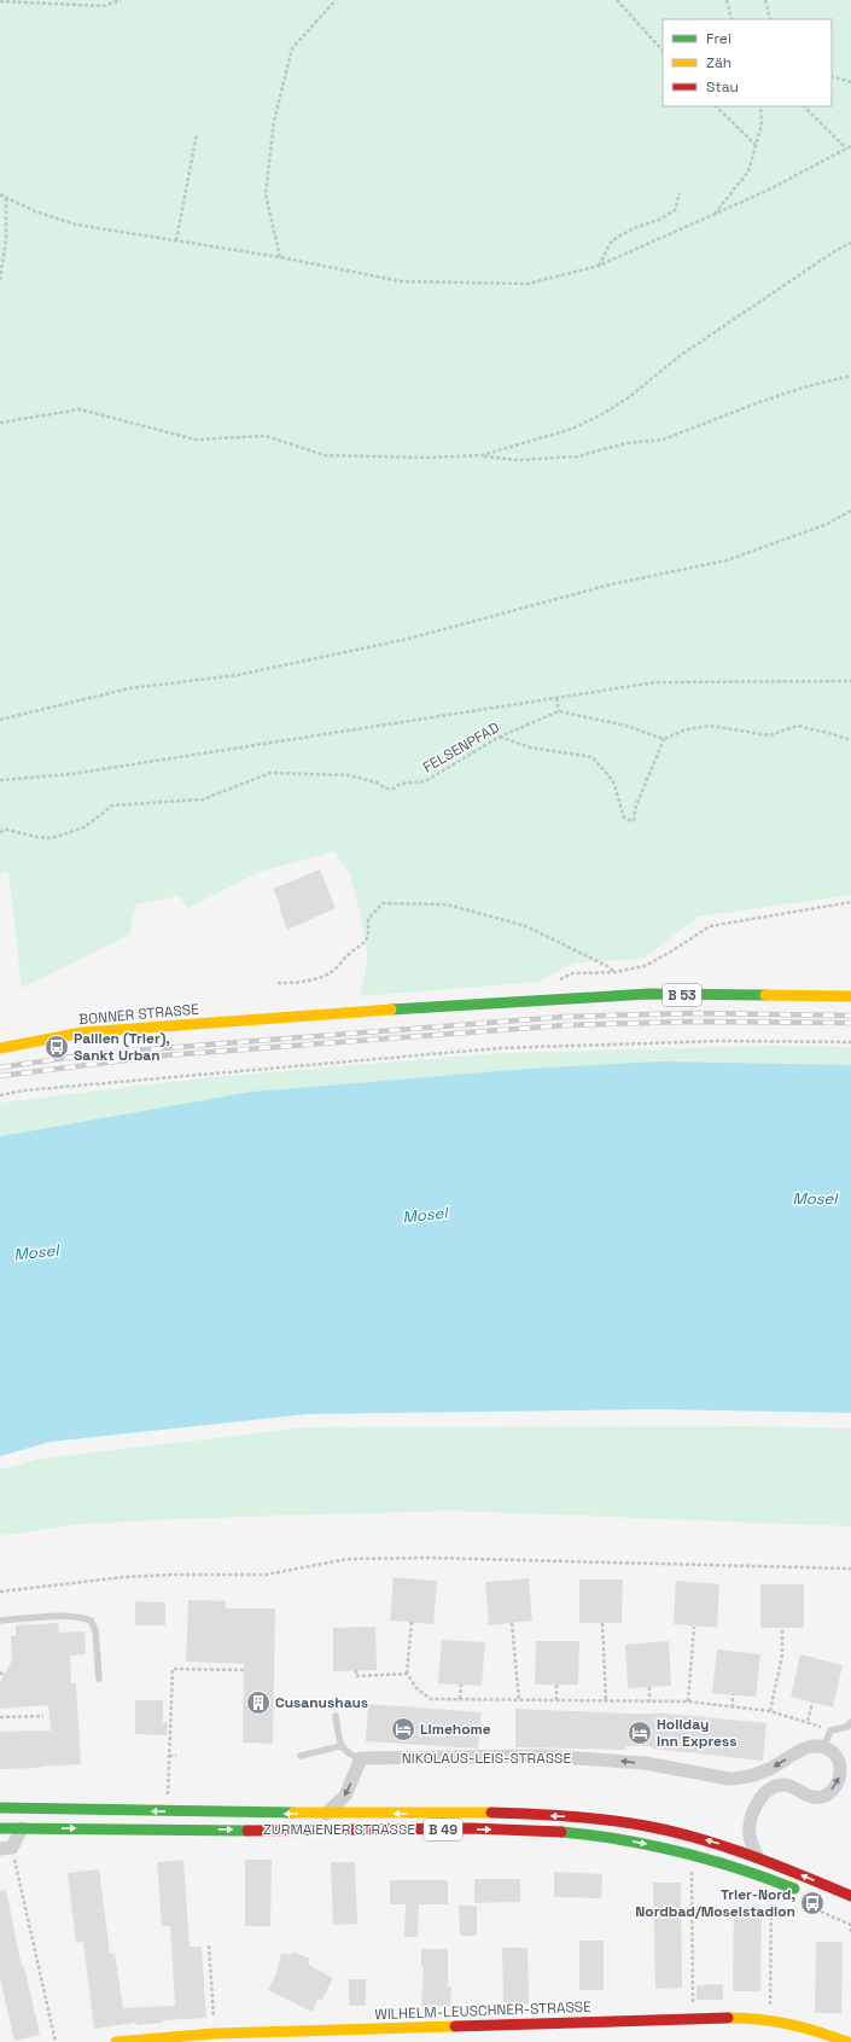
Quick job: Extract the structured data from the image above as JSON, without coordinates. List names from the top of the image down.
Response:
{
  "streets": {
    "main road": [
      "B 53",
      "BONNER STRASSE",
      "ZURMAIENER STRASSE",
      "B 49",
      "WILHELM-LEUSCHNER-STRASSE"
    ],
    "street": ["NIKOLAUS-LEIS-STRASSE"],
    "path": ["FELSENPFAD"]
  },
  "crossings": [
    ["B 53", "BONNER STRASSE"],
    ["ZURMAIENER STRASSE", "B 49"]
  ],
  "one_way": ["NIKOLAUS-LEIS-STRASSE"],
  "water": ["Mosel"],
  "places": {
    "bus stop": ["Pallien (Trier), Sankt Urban", "Trier-Nord, Nordbad/Moselstadion"],
    "building": ["Cusanushaus"],
    "hotel": ["Limehome", "Holiday Inn Express"]
  },
  "legend": ["Frei", "Zäh", "Stau"]
}
